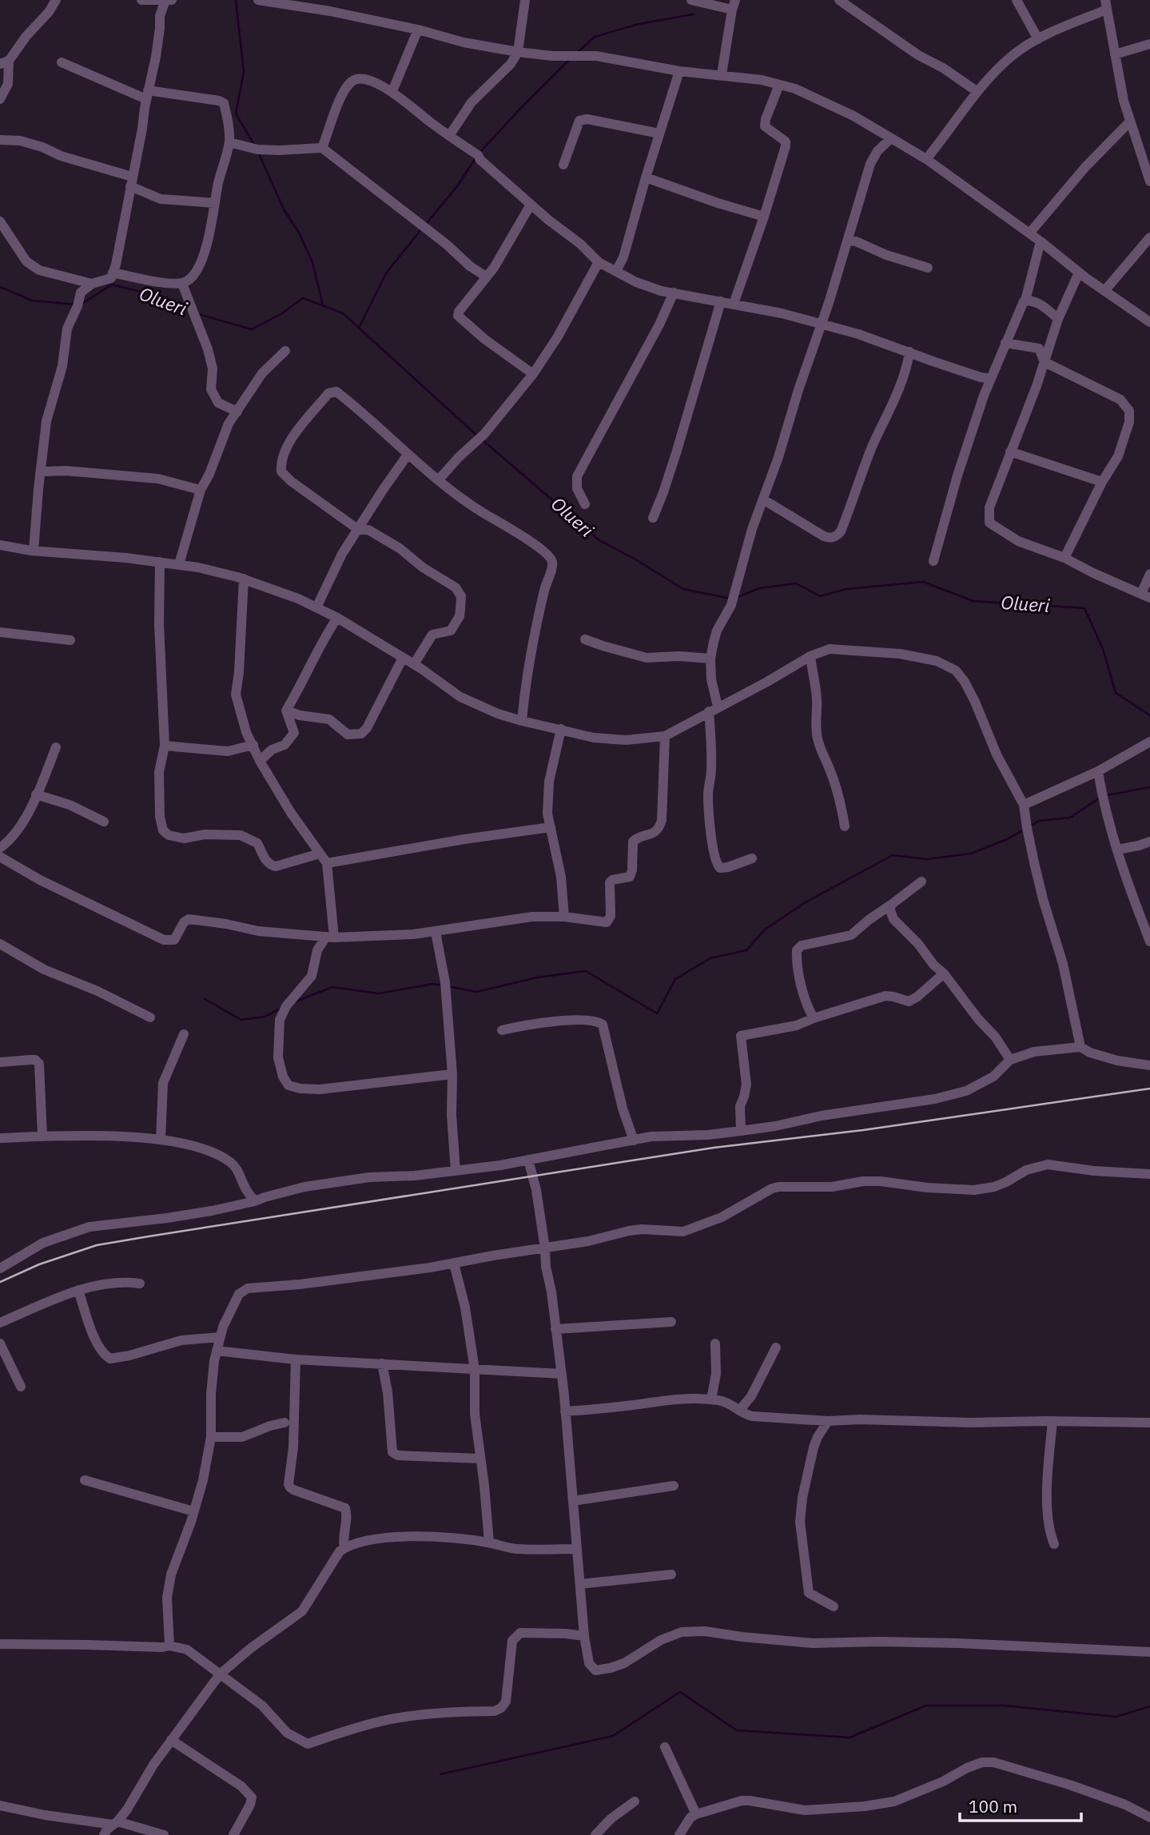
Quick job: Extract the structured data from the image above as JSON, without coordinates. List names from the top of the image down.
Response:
{
  "water": ["Olueri"],
  "scale_bar": "100 m"
}
